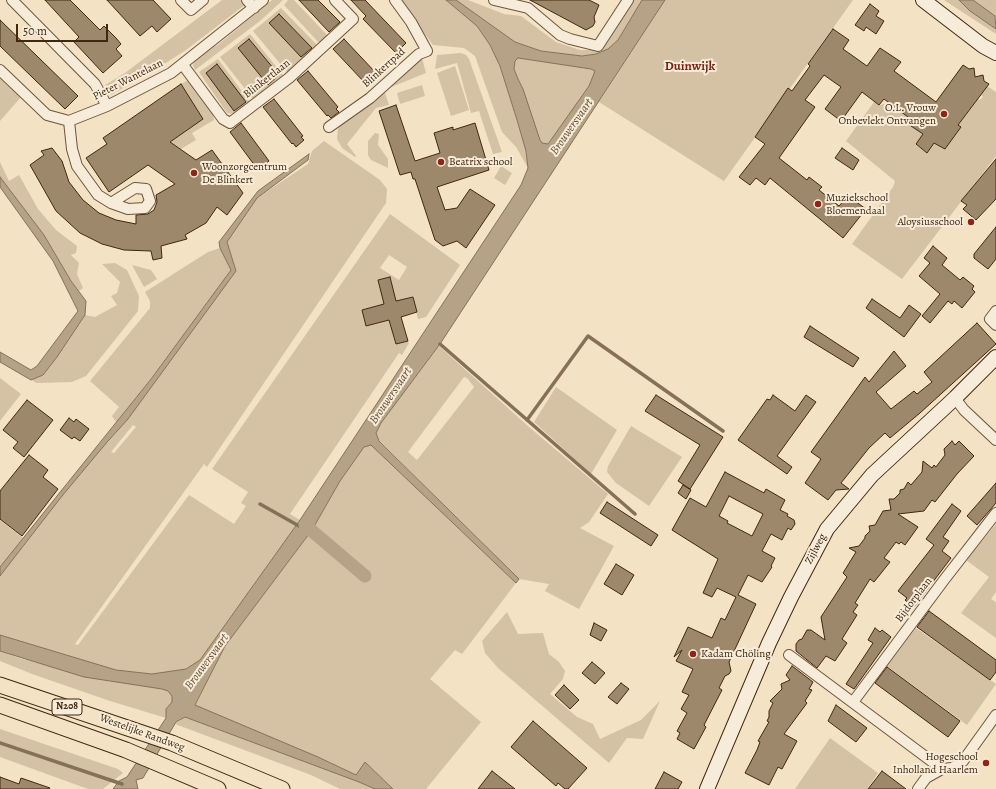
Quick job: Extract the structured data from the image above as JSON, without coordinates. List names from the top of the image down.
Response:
{
  "streets": {
    "main road": ["Zijlweg", "N208", "Westelijke Randweg"],
    "street": [
      "Blinkertpad",
      "Blinkertlaan",
      "Pieter Wantelaan",
      "Bijdorplaan"
    ]
  },
  "crossings": [
    ["Blinkertlaan", "Pieter Wantelaan"]
  ],
  "districts": ["Duinwijk"],
  "water": ["Brouwersvaart"],
  "places": [
    "O.L. Vrouw Onbevlekt Ontvangen",
    "Beatrix school",
    "Woonzorgcentrum De Blinkert",
    "Muziekschool Bloemendaal",
    "Aloysiusschool",
    "Kadam Chöling",
    "Hogeschool Inholland Haarlem"
  ],
  "scale_bar": "50 m"
}
